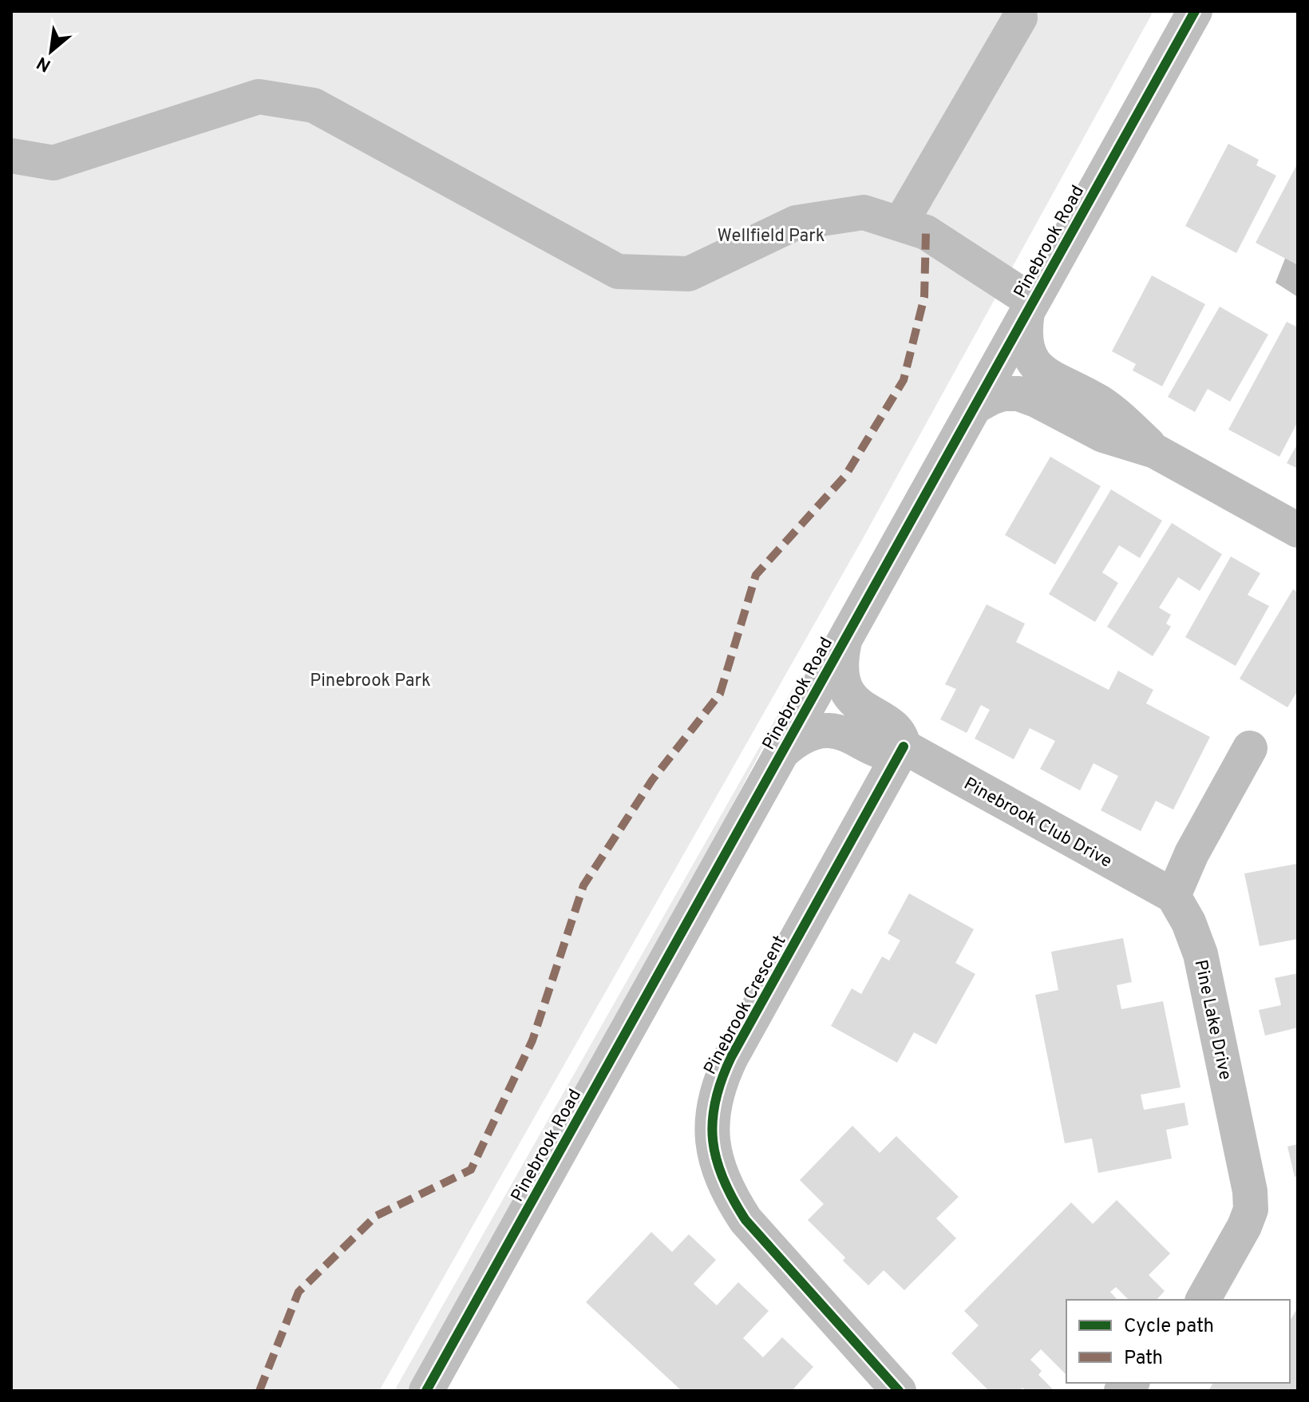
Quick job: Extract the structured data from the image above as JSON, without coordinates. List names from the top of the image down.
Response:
{
  "streets": {
    "street": [
      "Pinebrook Road",
      "Pinebrook Club Drive",
      "Pinebrook Crescent",
      "Pine Lake Drive"
    ]
  },
  "crossings": [
    ["Pinebrook Road", "Pinebrook Club Drive"],
    ["Pinebrook Club Drive", "Pinebrook Crescent"],
    ["Pinebrook Club Drive", "Pine Lake Drive"]
  ],
  "parks": ["Wellfield Park", "Pinebrook Park"],
  "legend": ["Cycle path", "Path"],
  "north": "bottom left"
}
